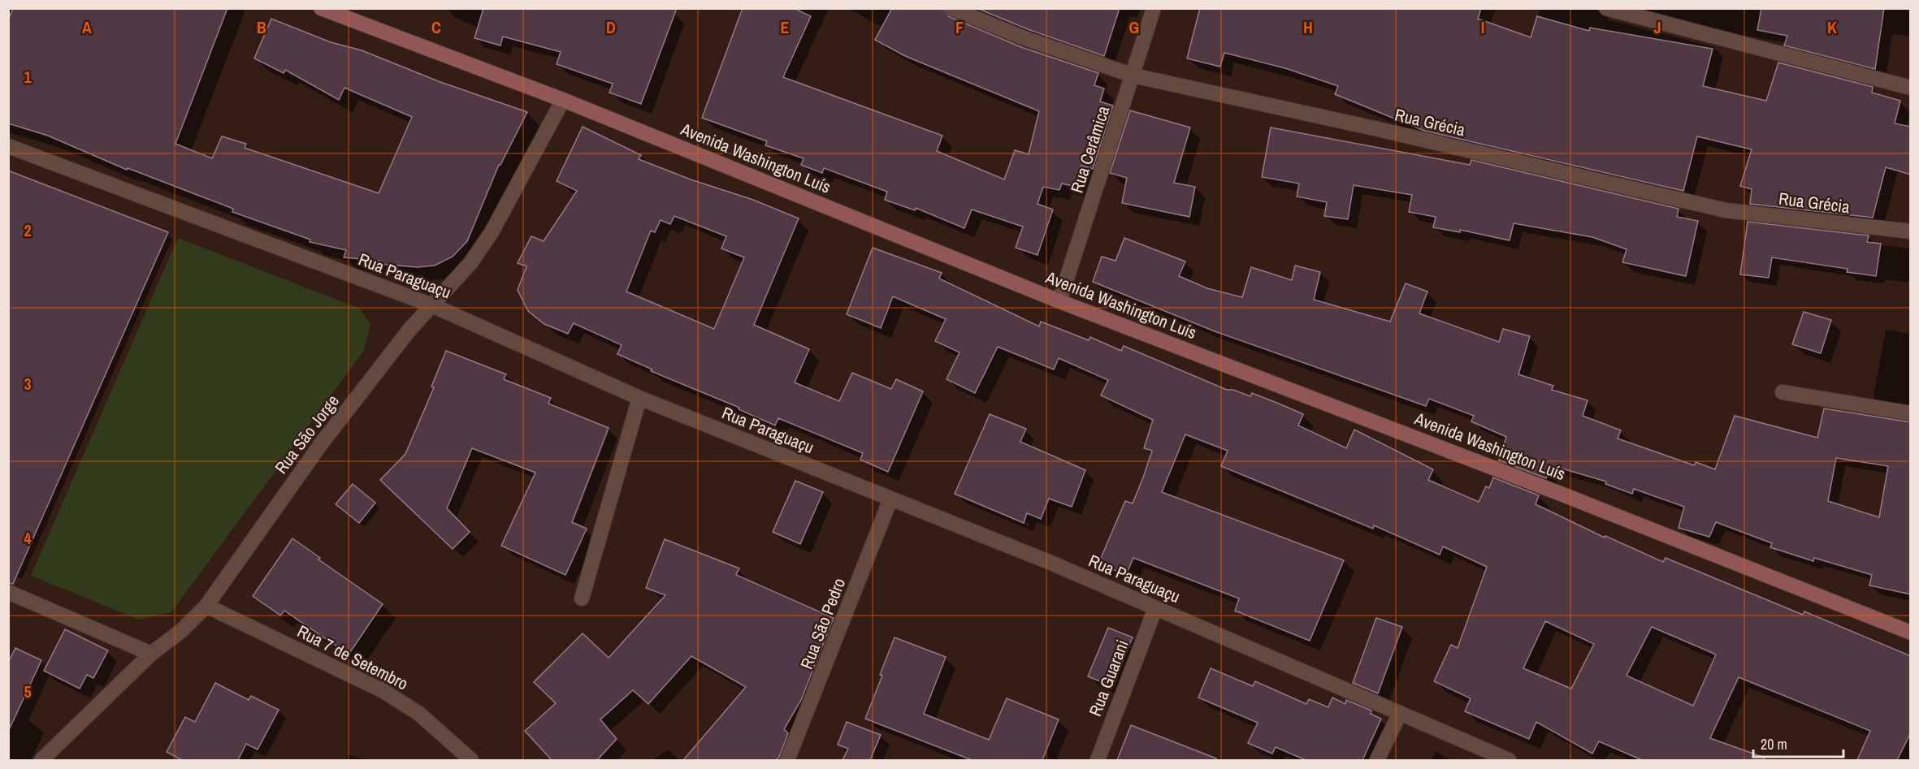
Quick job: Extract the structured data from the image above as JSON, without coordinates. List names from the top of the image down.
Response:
{
  "streets": {
    "main road": ["Avenida Washington Luís"],
    "street": [
      "Rua Grécia",
      "Rua Cerâmica",
      "Rua Paraguaçu",
      "Rua São Jorge",
      "Rua São Pedro",
      "Rua 7 de Setembro",
      "Rua Guarani"
    ]
  },
  "crossings": [
    ["Rua Grécia", "Rua Cerâmica"],
    ["Rua Cerâmica", "Avenida Washington Luís"],
    ["Avenida Washington Luís", "Rua São Jorge"],
    ["Rua Paraguaçu", "Rua São Jorge"],
    ["Rua Paraguaçu", "Rua São Pedro"],
    ["Rua Paraguaçu", "Rua Guarani"],
    ["Rua São Jorge", "Rua 7 de Setembro"]
  ],
  "scale_bar": "20 m",
  "grid": {
    "columns": [
      "A",
      "B",
      "C",
      "D",
      "E",
      "F",
      "G",
      "H",
      "I",
      "J",
      "K"
    ],
    "rows": [
      "1",
      "2",
      "3",
      "4",
      "5"
    ]
  }
}
